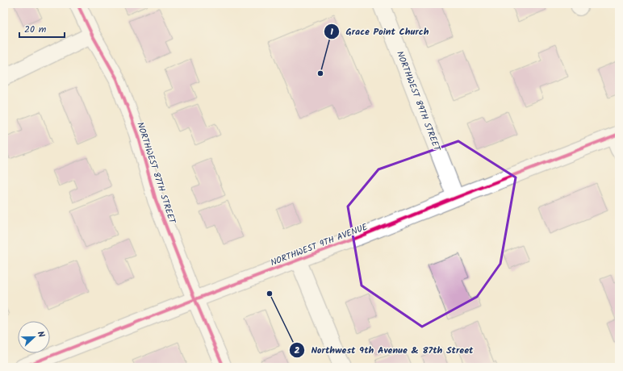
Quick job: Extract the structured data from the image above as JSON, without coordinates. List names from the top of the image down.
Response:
{
  "streets": {
    "street": ["NORTHWEST 89TH STREET", "NORTHWEST 87TH STREET", "NORTHWEST 9TH AVENUE"]
  },
  "crossings": [
    ["NORTHWEST 89TH STREET", "NORTHWEST 9TH AVENUE"],
    ["NORTHWEST 87TH STREET", "NORTHWEST 9TH AVENUE"]
  ],
  "places": ["Grace Point Church", "Northwest 9th Avenue & 87th Street"],
  "scale_bar": "20 m",
  "north": "right"
}
